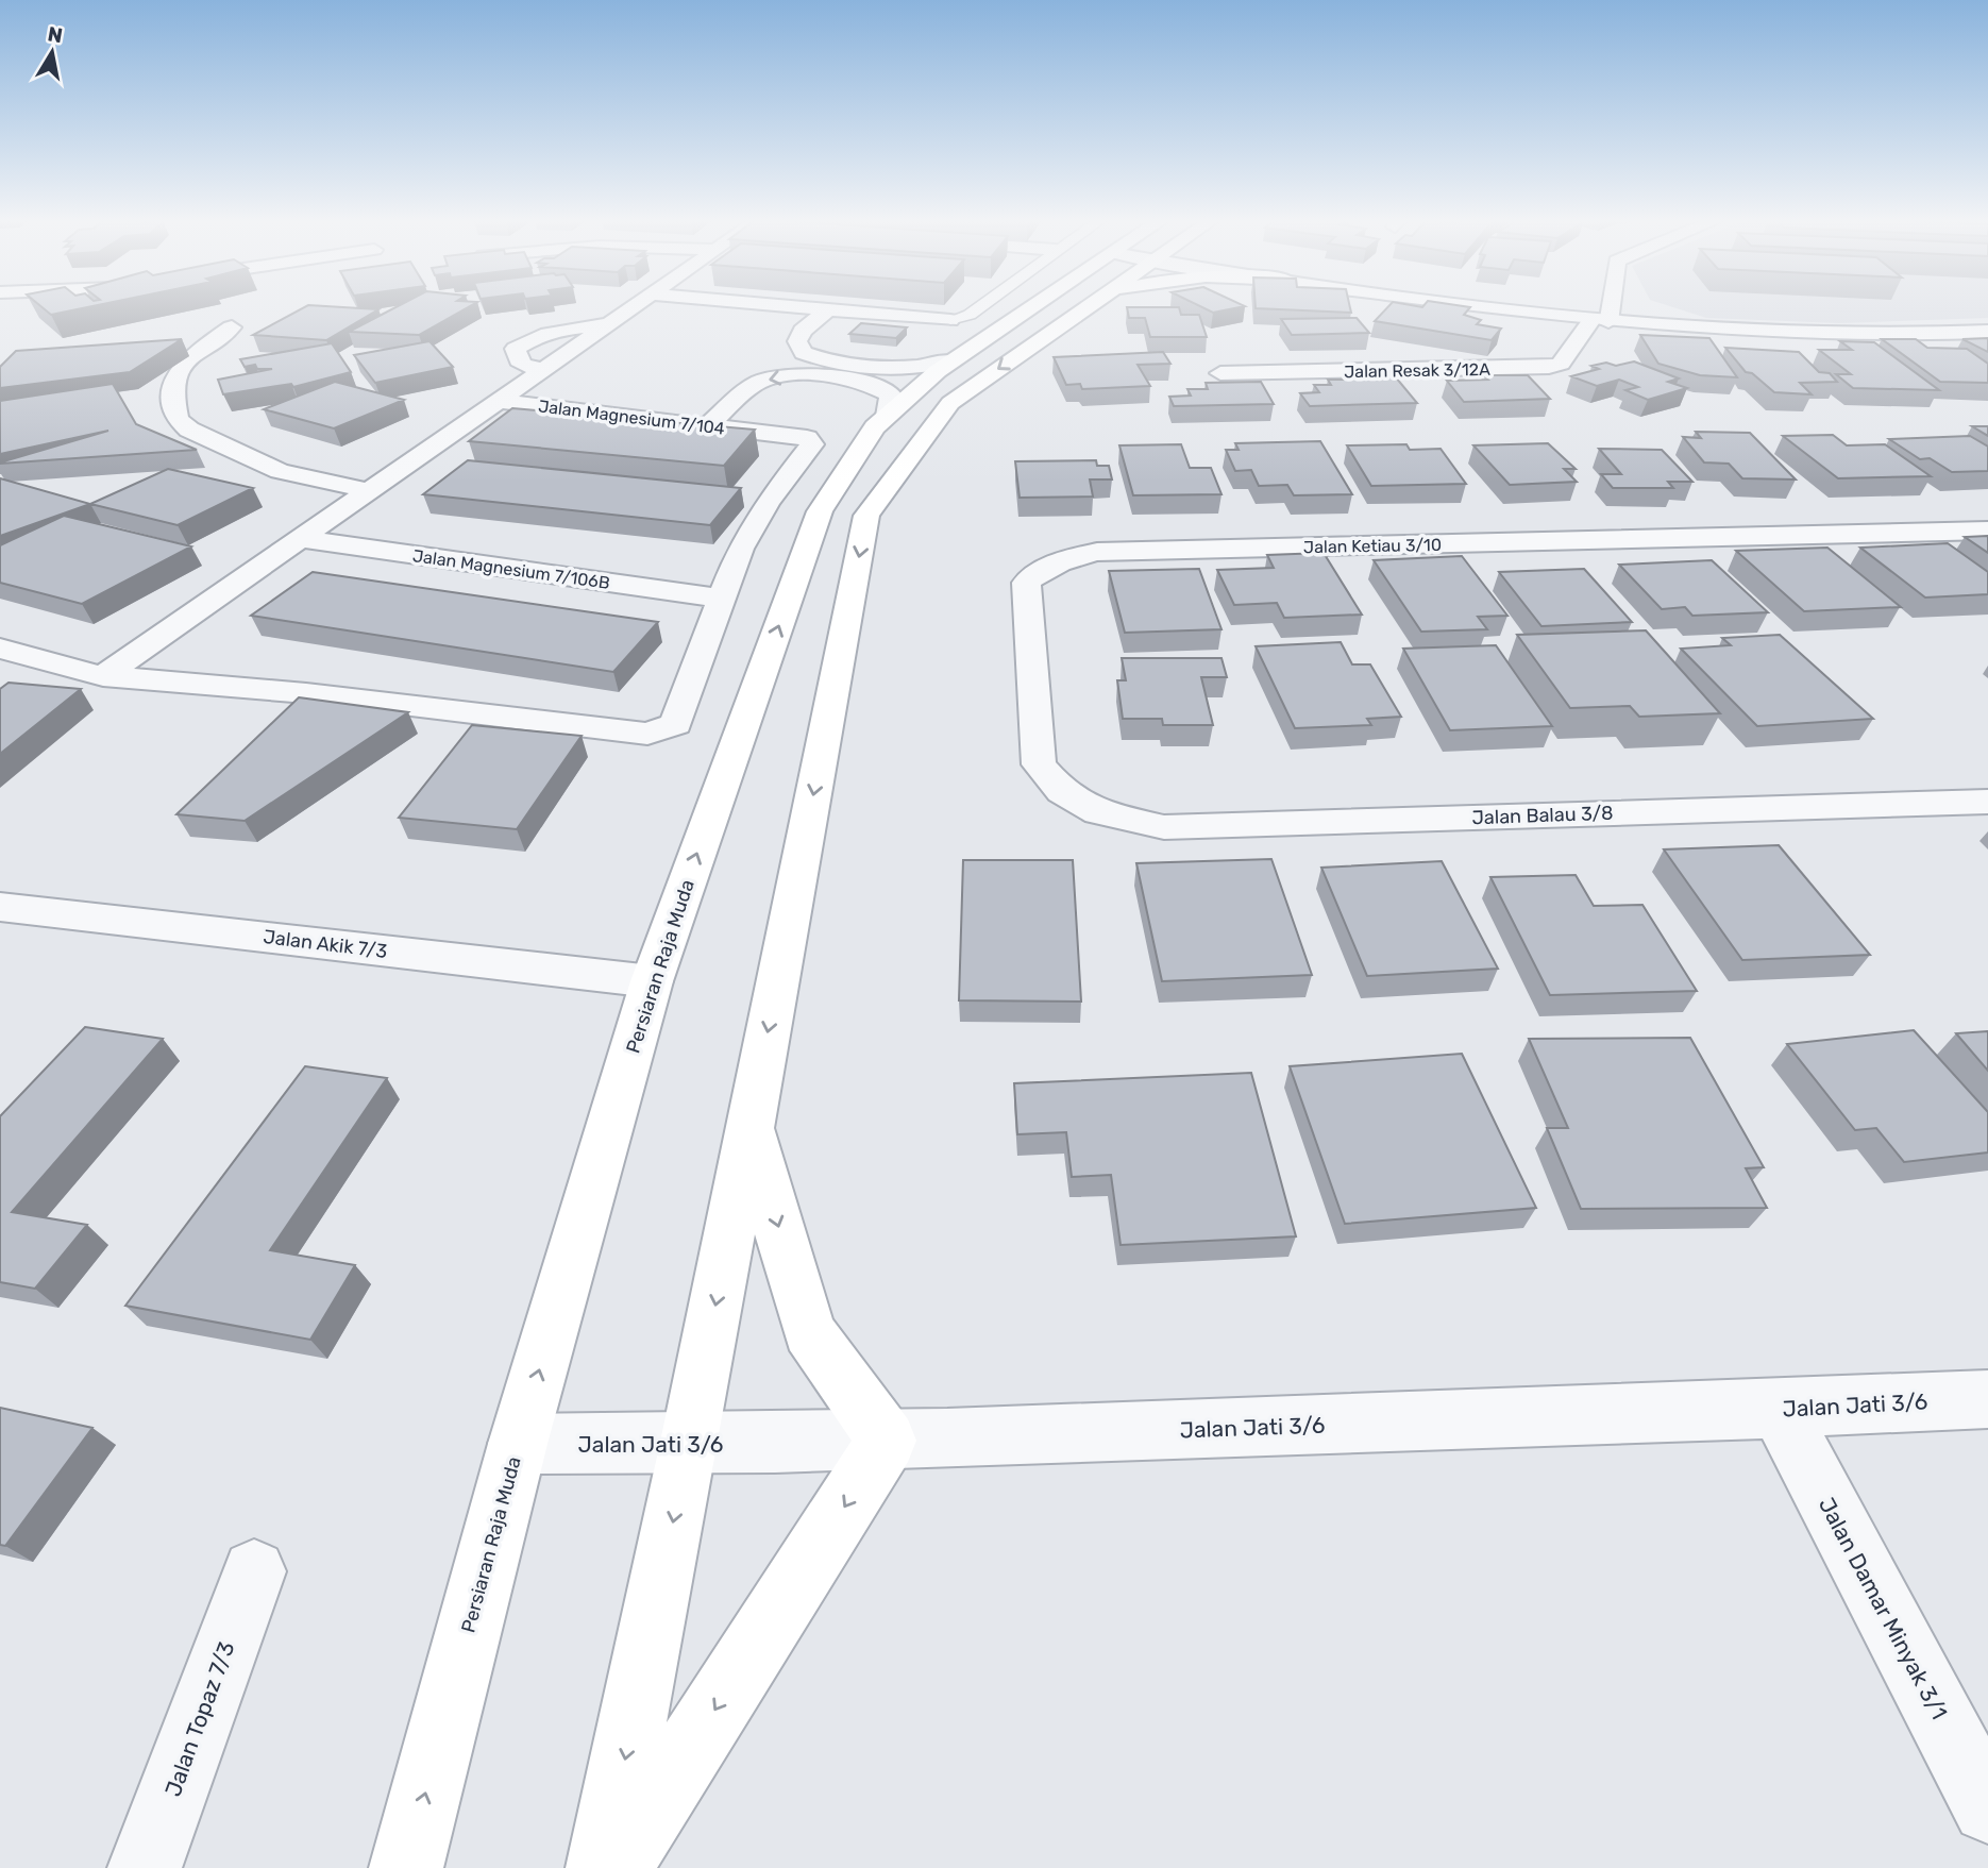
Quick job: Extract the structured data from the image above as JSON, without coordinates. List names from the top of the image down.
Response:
{
  "streets": {
    "main road": ["Persiaran Raja Muda"],
    "street": [
      "Jalan Resak 3/12A",
      "Jalan Magnesium 7/104",
      "Jalan Ketiau 3/10",
      "Jalan Magnesium 7/106B",
      "Jalan Balau 3/8",
      "Jalan Akik 7/3",
      "Jalan Jati 3/6",
      "Jalan Damar Minyak 3/1",
      "Jalan Topaz 7/3"
    ]
  },
  "crossings": [
    ["Jalan Magnesium 7/104", "Jalan Magnesium 7/106B"],
    ["Jalan Ketiau 3/10", "Jalan Balau 3/8"],
    ["Jalan Akik 7/3", "Persiaran Raja Muda"],
    ["Persiaran Raja Muda", "Jalan Jati 3/6"],
    ["Jalan Jati 3/6", "Jalan Damar Minyak 3/1"]
  ],
  "north": "top"
}
